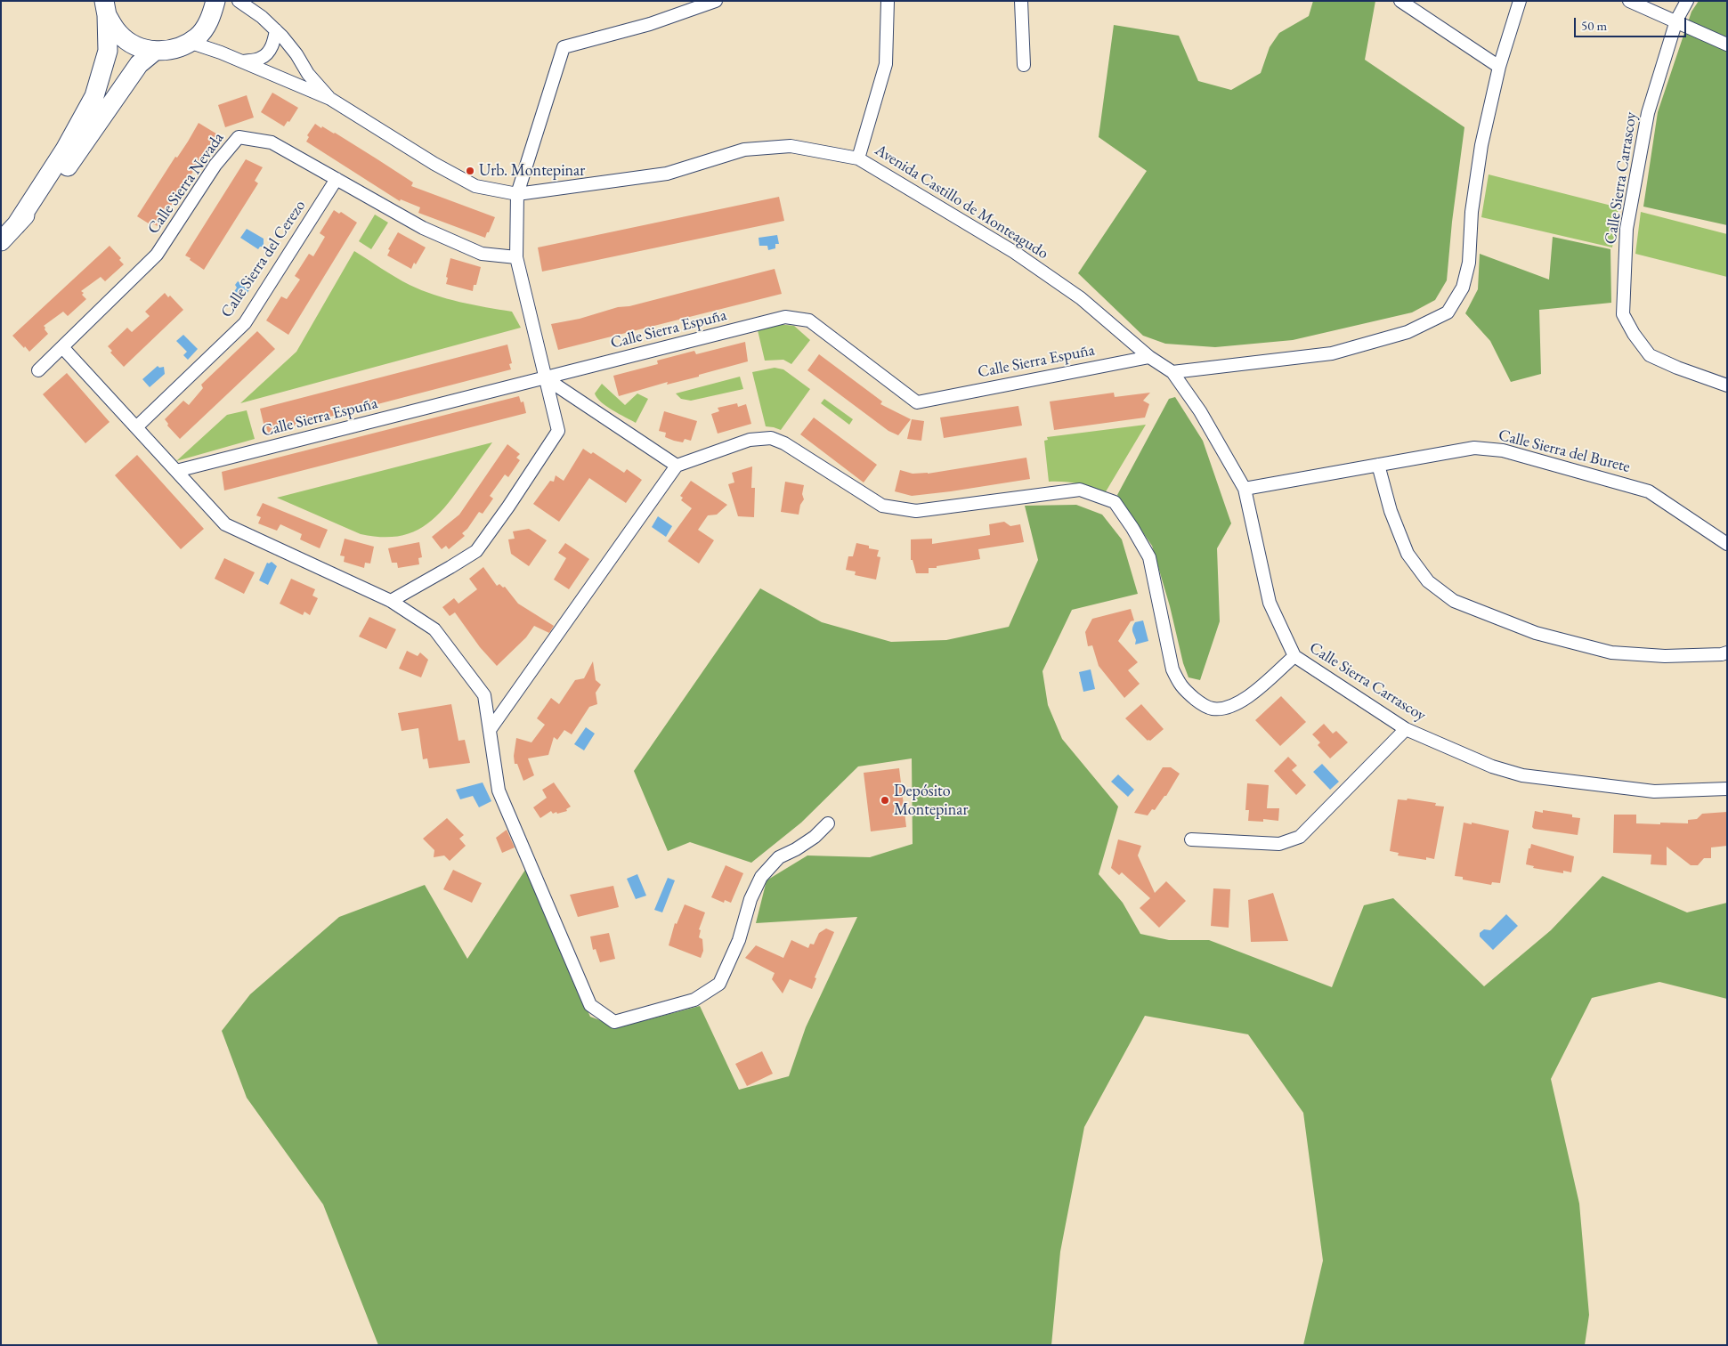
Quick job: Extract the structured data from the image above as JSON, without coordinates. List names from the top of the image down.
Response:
{
  "streets": {
    "street": [
      "Calle Sierra Carrascoy",
      "Calle Sierra Nevada",
      "Avenida Castillo de Monteagudo",
      "Calle Sierra del Cerezo",
      "Calle Sierra Espuña",
      "Calle Sierra del Burete"
    ]
  },
  "crossings": [
    ["Calle Sierra Carrascoy", "Avenida Castillo de Monteagudo"],
    ["Calle Sierra Carrascoy", "Calle Sierra del Burete"],
    ["Calle Sierra Nevada", "Calle Sierra del Cerezo"],
    ["Avenida Castillo de Monteagudo", "Calle Sierra Espuña"]
  ],
  "places": ["Urb. Montepinar", "Depósito Montepinar"],
  "scale_bar": "50 m"
}
